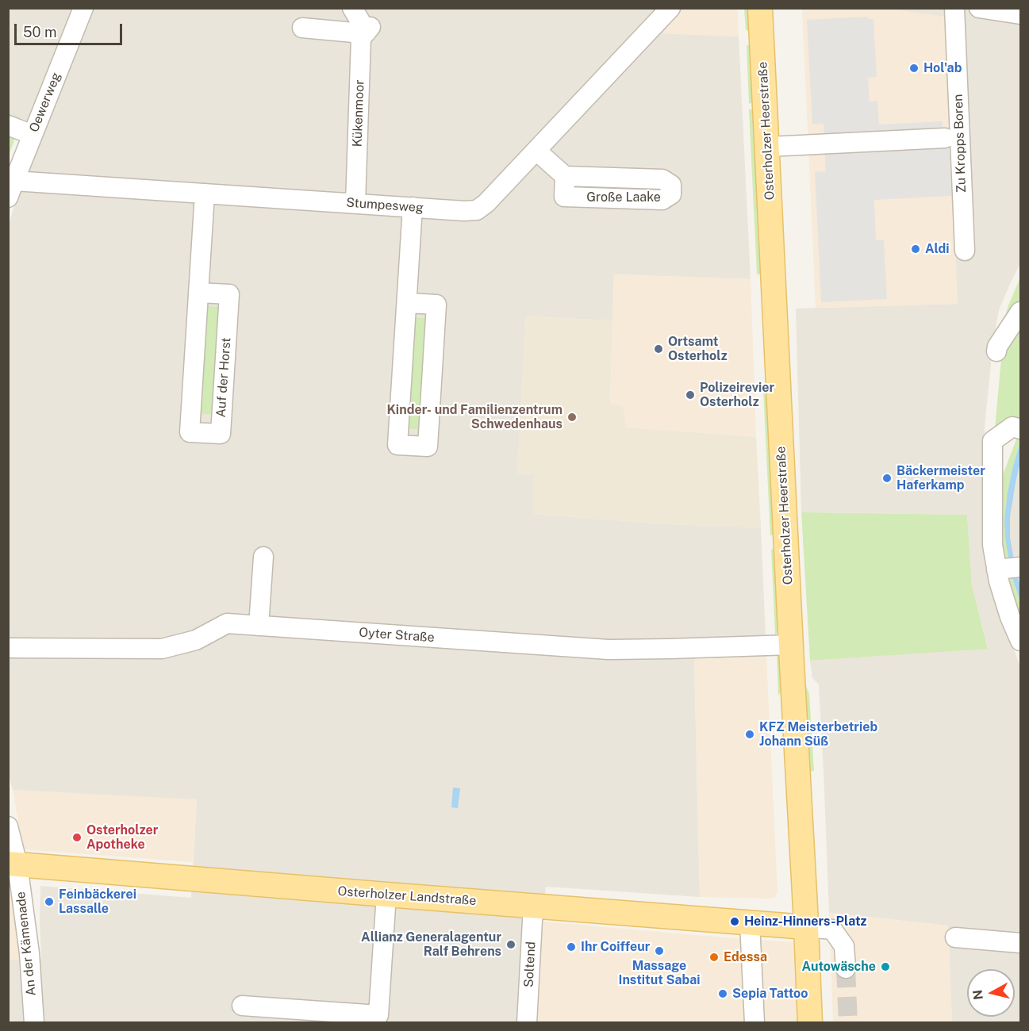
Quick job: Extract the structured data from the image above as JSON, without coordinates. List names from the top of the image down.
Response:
{
  "streets": {
    "main road": ["Osterholzer Heerstraße", "Osterholzer Landstraße"],
    "street": [
      "Oewerweg",
      "Kükenmoor",
      "Zu Kropps Boren",
      "Große Laake",
      "Stumpesweg",
      "Auf der Horst",
      "Oyter Straße",
      "An der Kämenade",
      "Soltend"
    ]
  },
  "crossings": [
    ["Oewerweg", "Stumpesweg"],
    ["Kükenmoor", "Stumpesweg"],
    ["Osterholzer Heerstraße", "Oyter Straße"],
    ["Osterholzer Heerstraße", "Osterholzer Landstraße"],
    ["Stumpesweg", "Auf der Horst"],
    ["Osterholzer Landstraße", "An der Kämenade"],
    ["Osterholzer Landstraße", "Soltend"]
  ],
  "places": [
    "Hol'ab",
    "Aldi",
    "Ortsamt Osterholz",
    "Polizeirevier Osterholz",
    "Kinder- und Familienzentrum Schwedenhaus",
    "Bäckermeister Haferkamp",
    "KFZ Meisterbetrieb Johann Süß",
    "Osterholzer Apotheke",
    "Feinbäckerei Lassalle",
    "Heinz-Hinners-Platz",
    "Allianz Generalagentur Ralf Behrens",
    "Ihr Coiffeur",
    "Massage Institut Sabai",
    "Edessa",
    "Autowäsche",
    "Sepia Tattoo"
  ],
  "scale_bar": "50 m",
  "north": "left"
}
